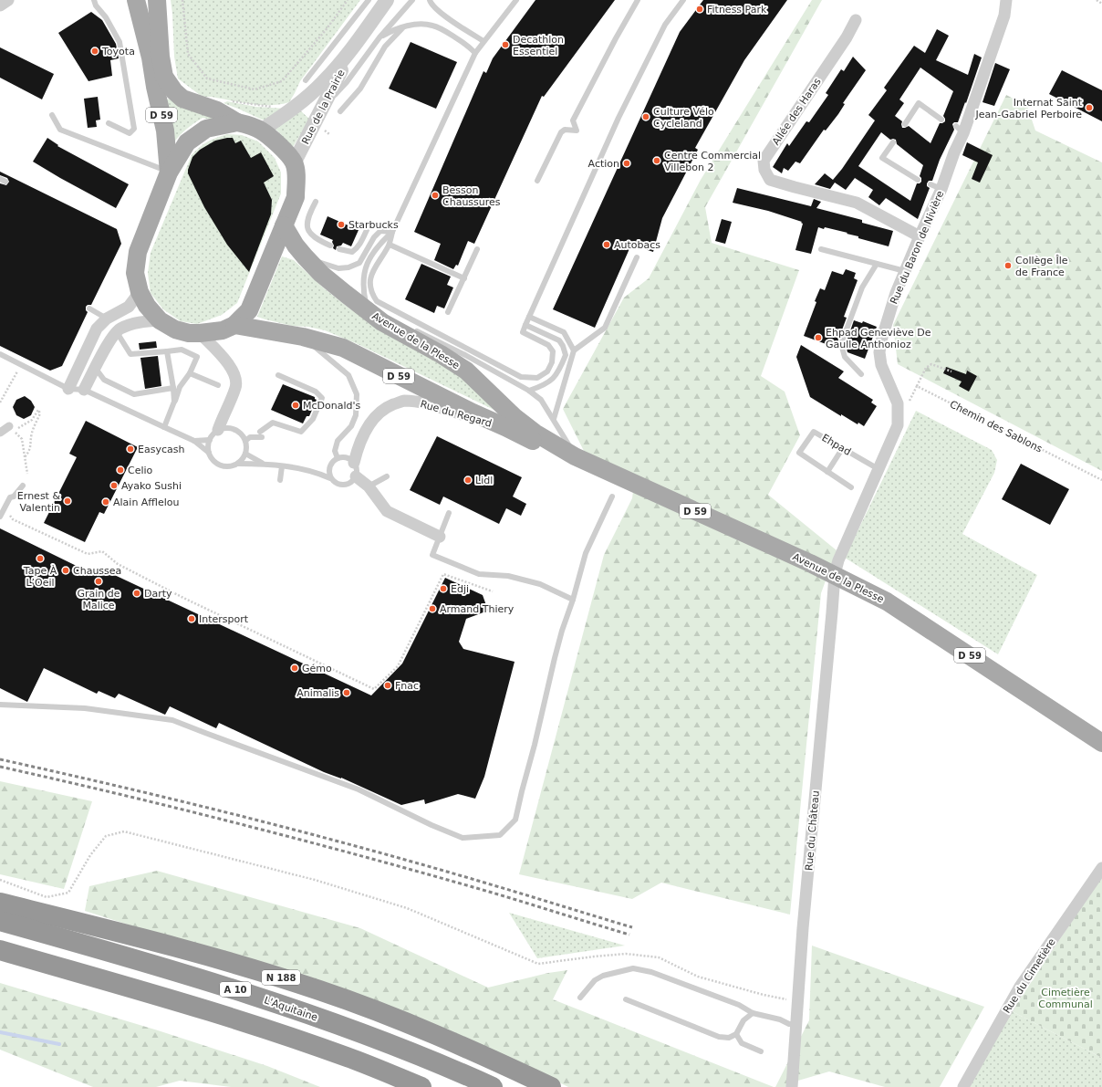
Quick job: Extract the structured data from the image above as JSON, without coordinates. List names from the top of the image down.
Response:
{
  "streets": {
    "highway": ["N 188", "A 10", "L'Aquitaine"],
    "main road": ["D 59", "Avenue de la Plesse"],
    "street": [
      "Rue de la Prairie",
      "Allée des Haras",
      "Rue du Baron de Nivière",
      "Rue du Regard",
      "Rue du Château",
      "Rue du Cimetière"
    ],
    "lane": ["Ehpad"],
    "path": ["Chemin des Sablons"]
  },
  "crossings": [
    ["Rue de la Prairie", "Avenue de la Plesse"],
    ["Allée des Haras", "Rue du Baron de Nivière"],
    ["Rue du Baron de Nivière", "Avenue de la Plesse"],
    ["Rue du Baron de Nivière", "Ehpad"],
    ["Rue du Baron de Nivière", "Rue du Château"],
    ["Avenue de la Plesse", "Rue du Regard"],
    ["Avenue de la Plesse", "Rue du Château"]
  ],
  "parks": ["Cimetière Communal"],
  "places": [
    "Fitness Park",
    "Decathlon Essentiel",
    "Toyota",
    "Internat Saint Jean-Gabriel Perboire",
    "Culture Vélo Cycleland",
    "Centre Commercial Villebon 2",
    "Action",
    "Besson Chaussures",
    "Starbucks",
    "Autobacs",
    "Collège Île de France",
    "Ehpad Geneviève De Gaulle Anthonioz",
    "McDonald's",
    "Easycash",
    "Celio",
    "Lidl",
    "Ayako Sushi",
    "Ernest & Valentin",
    "Alain Afflelou",
    "Tape À L’Oeil",
    "Chaussea",
    "Grain de Malice",
    "Edji",
    "Darty",
    "Armand Thiery",
    "Intersport",
    "Gémo",
    "Fnac",
    "Animalis"
  ]
}
